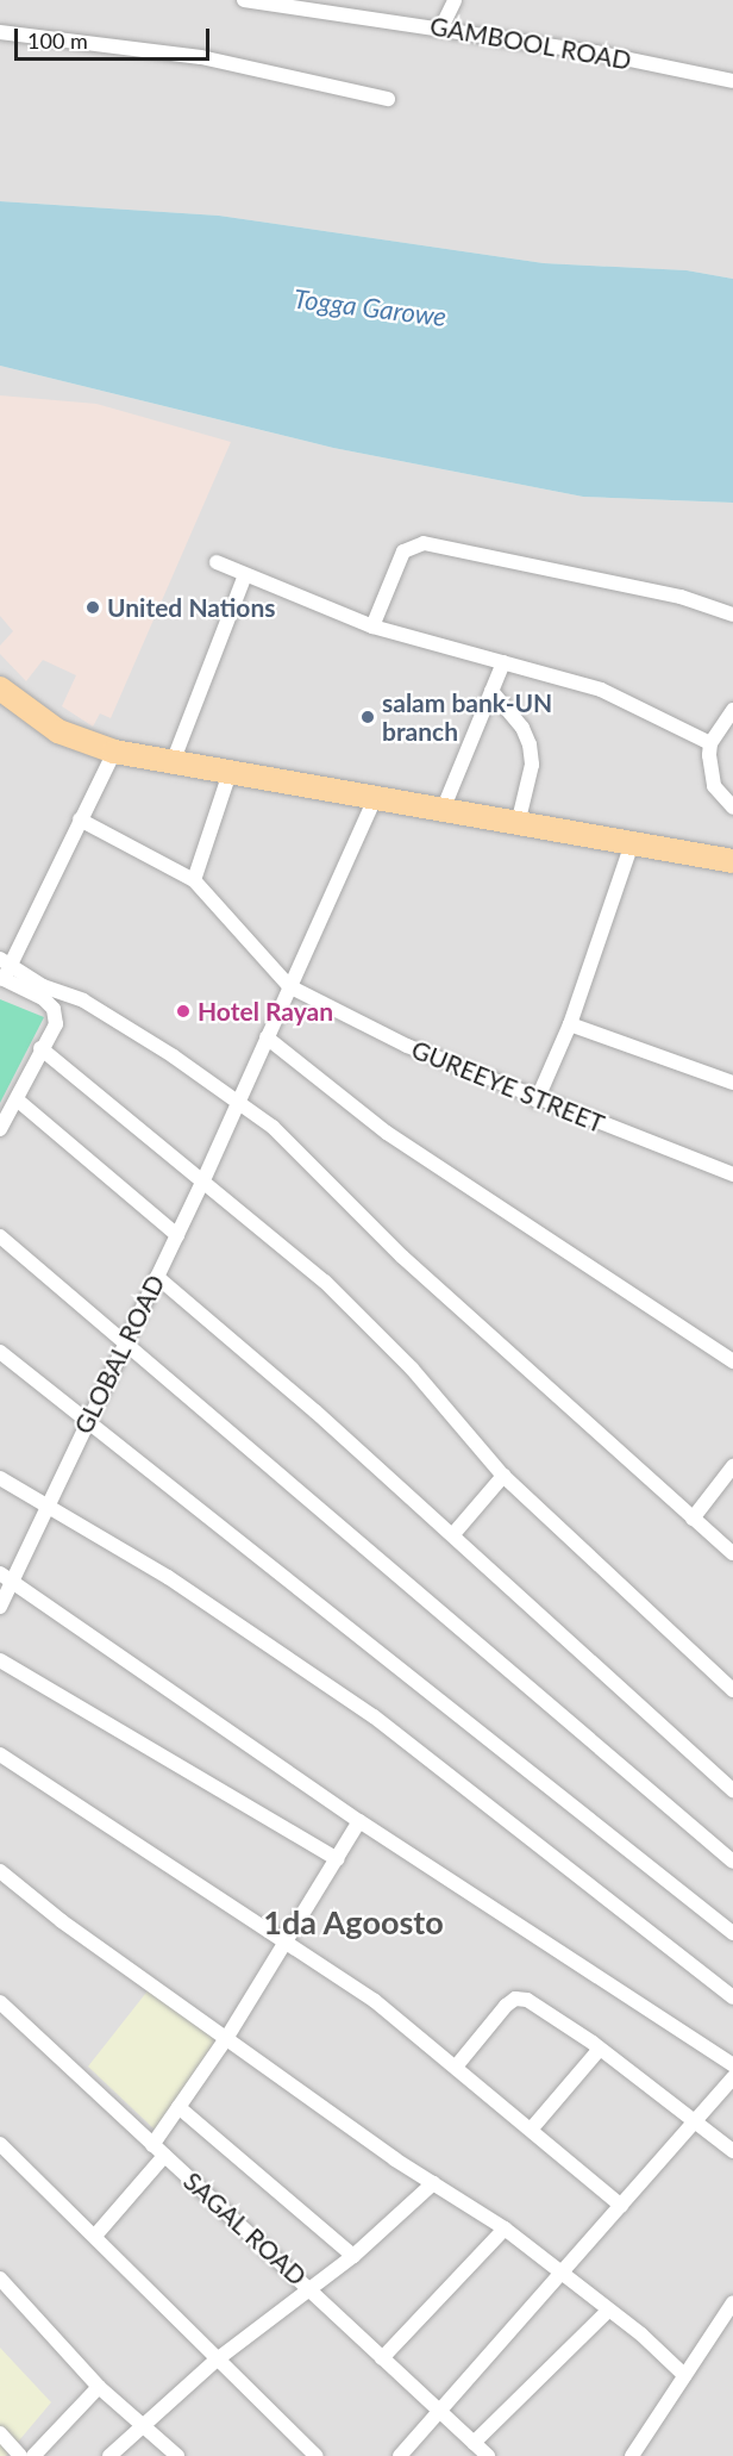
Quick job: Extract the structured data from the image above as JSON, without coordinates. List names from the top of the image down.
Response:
{
  "streets": {
    "street": [
      "GAMBOOL ROAD",
      "GUREEYE STREET",
      "GLOBAL ROAD",
      "SAGAL ROAD"
    ]
  },
  "crossings": [
    ["GUREEYE STREET", "GLOBAL ROAD"]
  ],
  "districts": ["1da Agoosto"],
  "water": ["Togga Garowe"],
  "places": ["United Nations", "salam bank-UN branch", "Hotel Rayan"],
  "scale_bar": "100 m"
}
